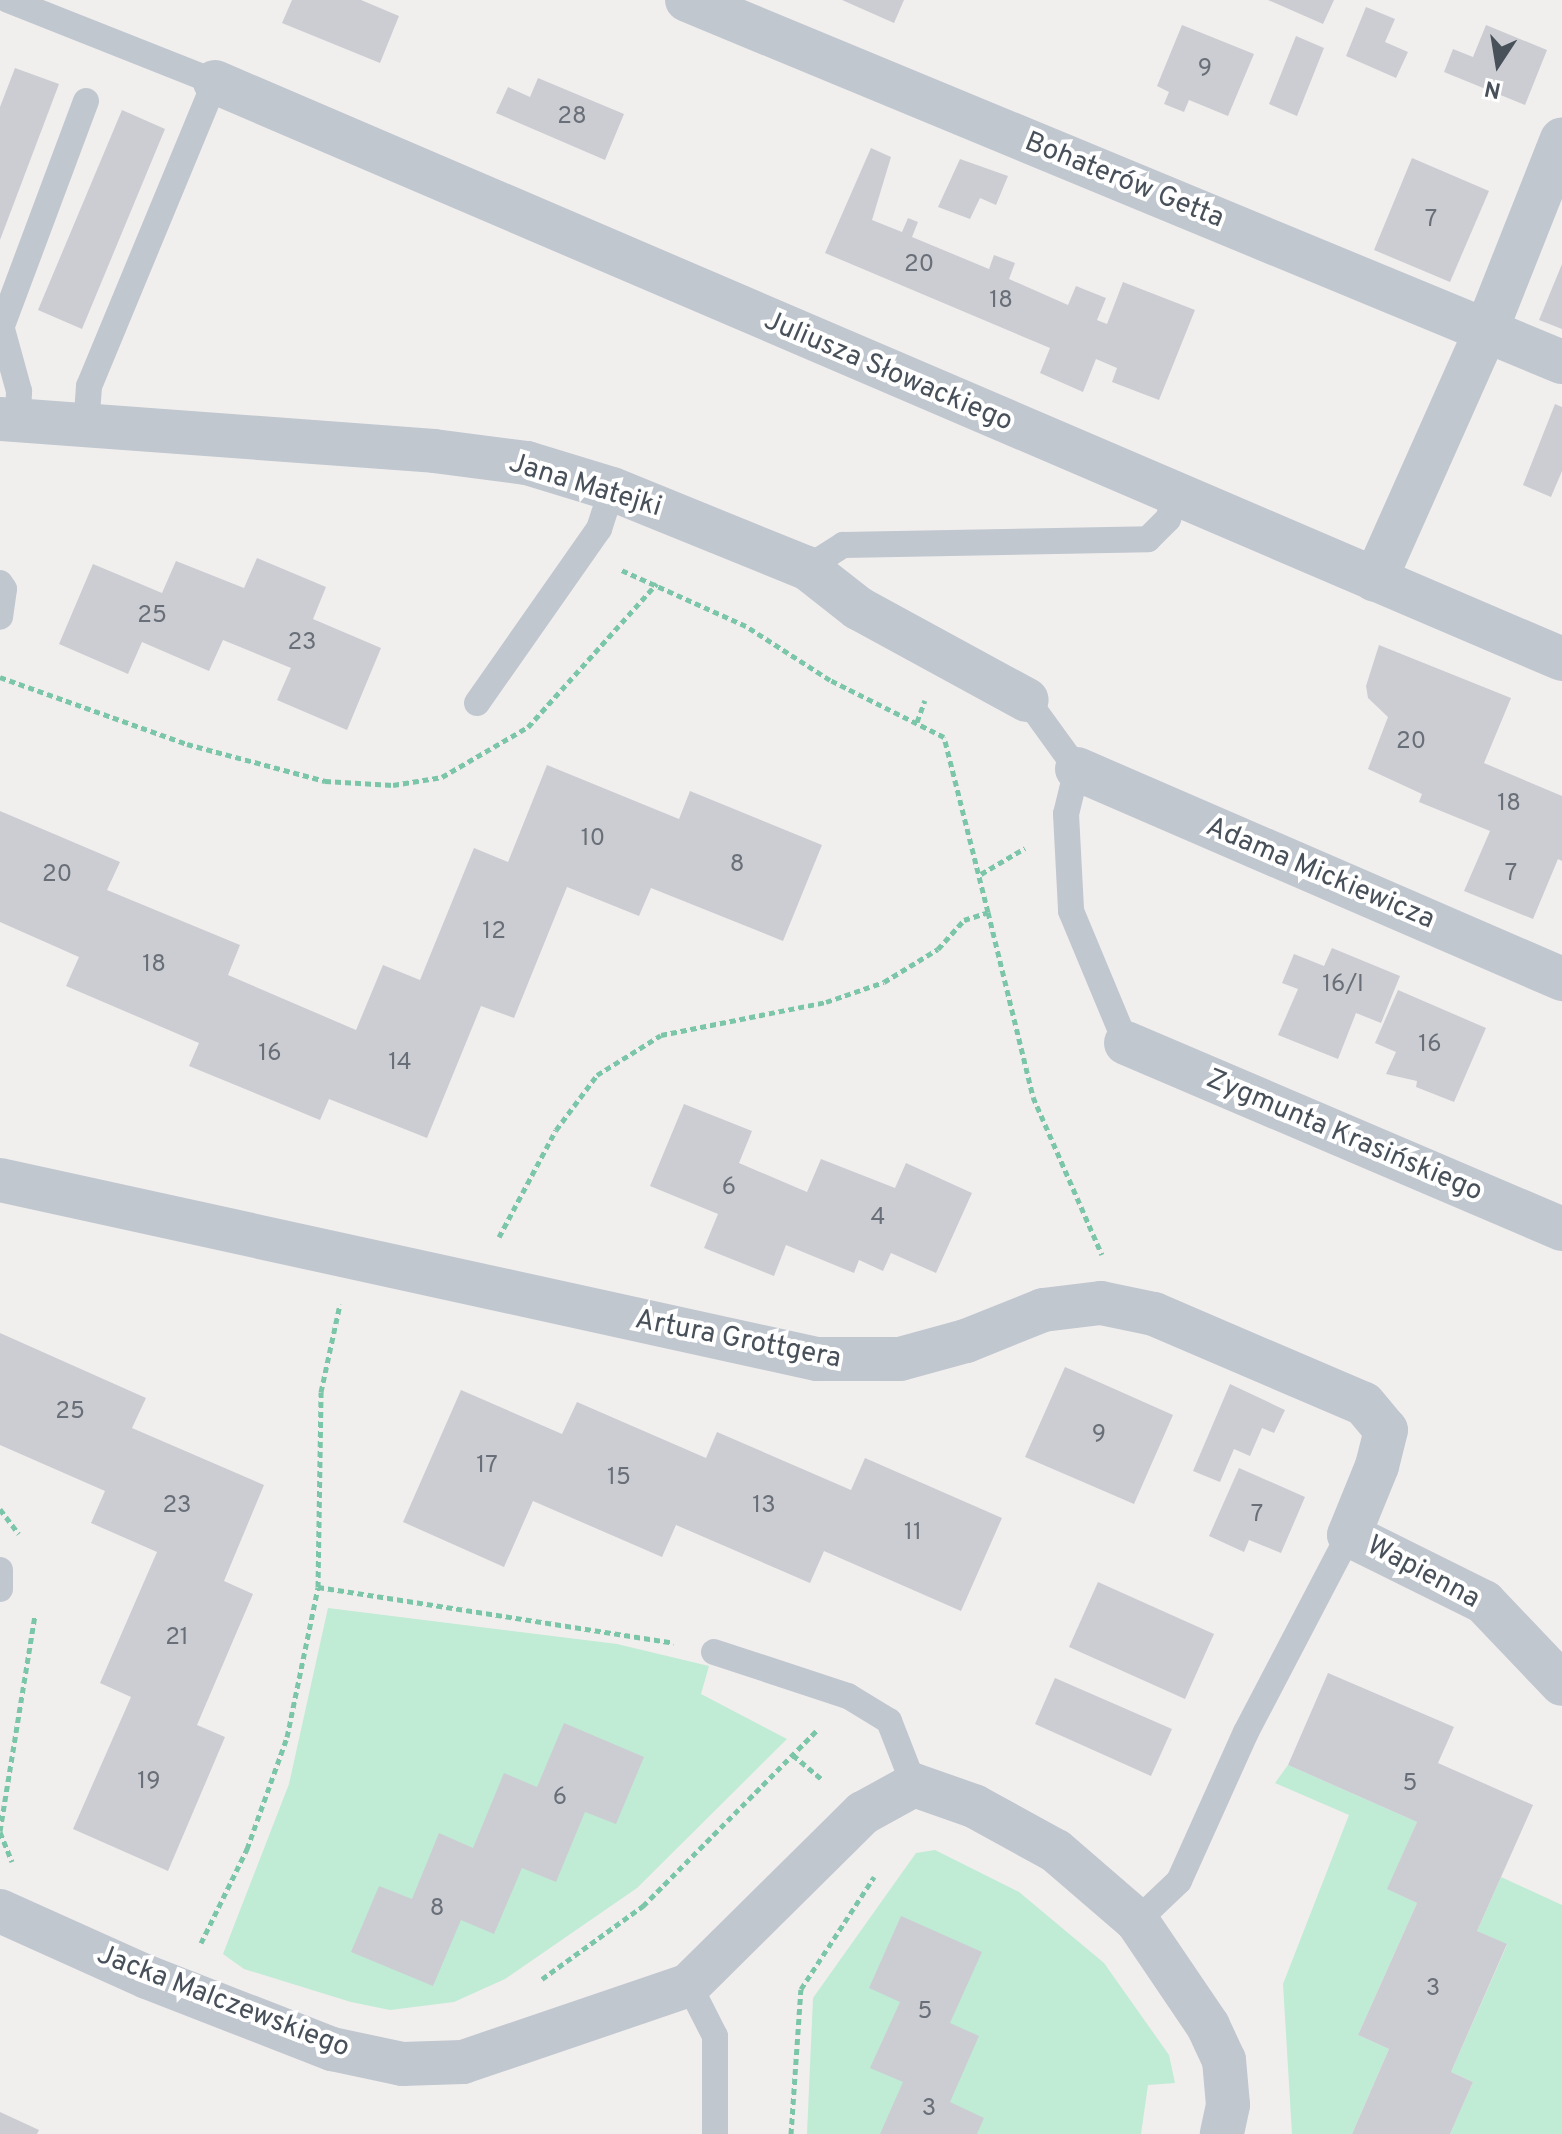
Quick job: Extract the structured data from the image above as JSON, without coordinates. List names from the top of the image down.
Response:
{
  "streets": {
    "street": [
      "Bohaterów Getta",
      "Juliusza Słowackiego",
      "Jana Matejki",
      "Adama Mickiewicza",
      "Zygmunta Krasińskiego",
      "Artura Grottgera",
      "Wapienna",
      "Jacka Malczewskiego"
    ]
  },
  "crossings": [
    ["Artura Grottgera", "Wapienna"]
  ],
  "house_numbers": [
    "9",
    "28",
    "7",
    "20",
    "18",
    "25",
    "23",
    "20",
    "18",
    "10",
    "8",
    "7",
    "20",
    "12",
    "18",
    "16/I",
    "16",
    "16",
    "14",
    "6",
    "4",
    "25",
    "9",
    "17",
    "15",
    "23",
    "13",
    "7",
    "11",
    "21",
    "19",
    "5",
    "6",
    "8",
    "3",
    "5",
    "3"
  ],
  "north": "bottom"
}
